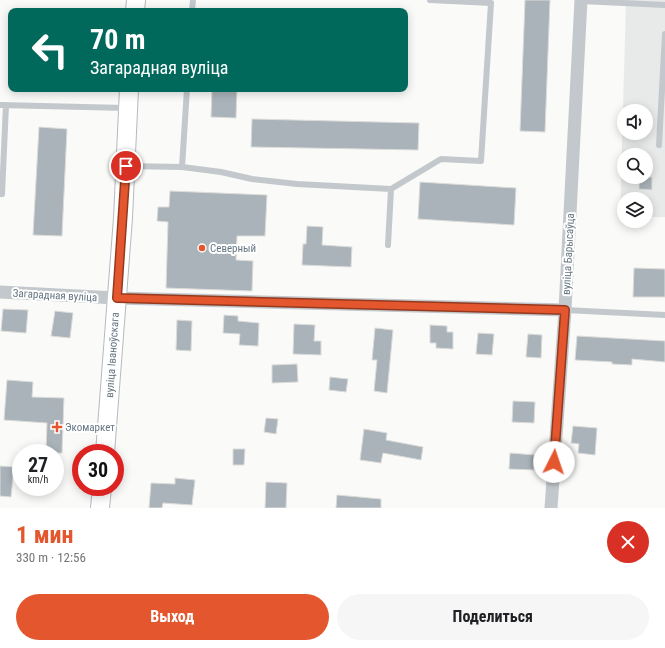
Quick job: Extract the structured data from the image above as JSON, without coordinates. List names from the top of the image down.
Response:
{
  "streets": {
    "main road": ["вуліца Іваноўскага"],
    "street": ["вуліца Барысаўца", "Загарадная вуліца"]
  },
  "crossings": [
    ["вуліца Барысаўца", "Загарадная вуліца"],
    ["Загарадная вуліца", "вуліца Іваноўскага"]
  ],
  "places": {
    "other": ["Северный"],
    "health": ["Экомаркет"]
  },
  "page": {
    "turn": ["70 m", "Загарадная вуліца"],
    "speed": "27 km/h",
    "limit": "30",
    "heading": ["1 мин", "330 m · 12:56"],
    "buttons": ["Выход", "Поделиться"]
  }
}
